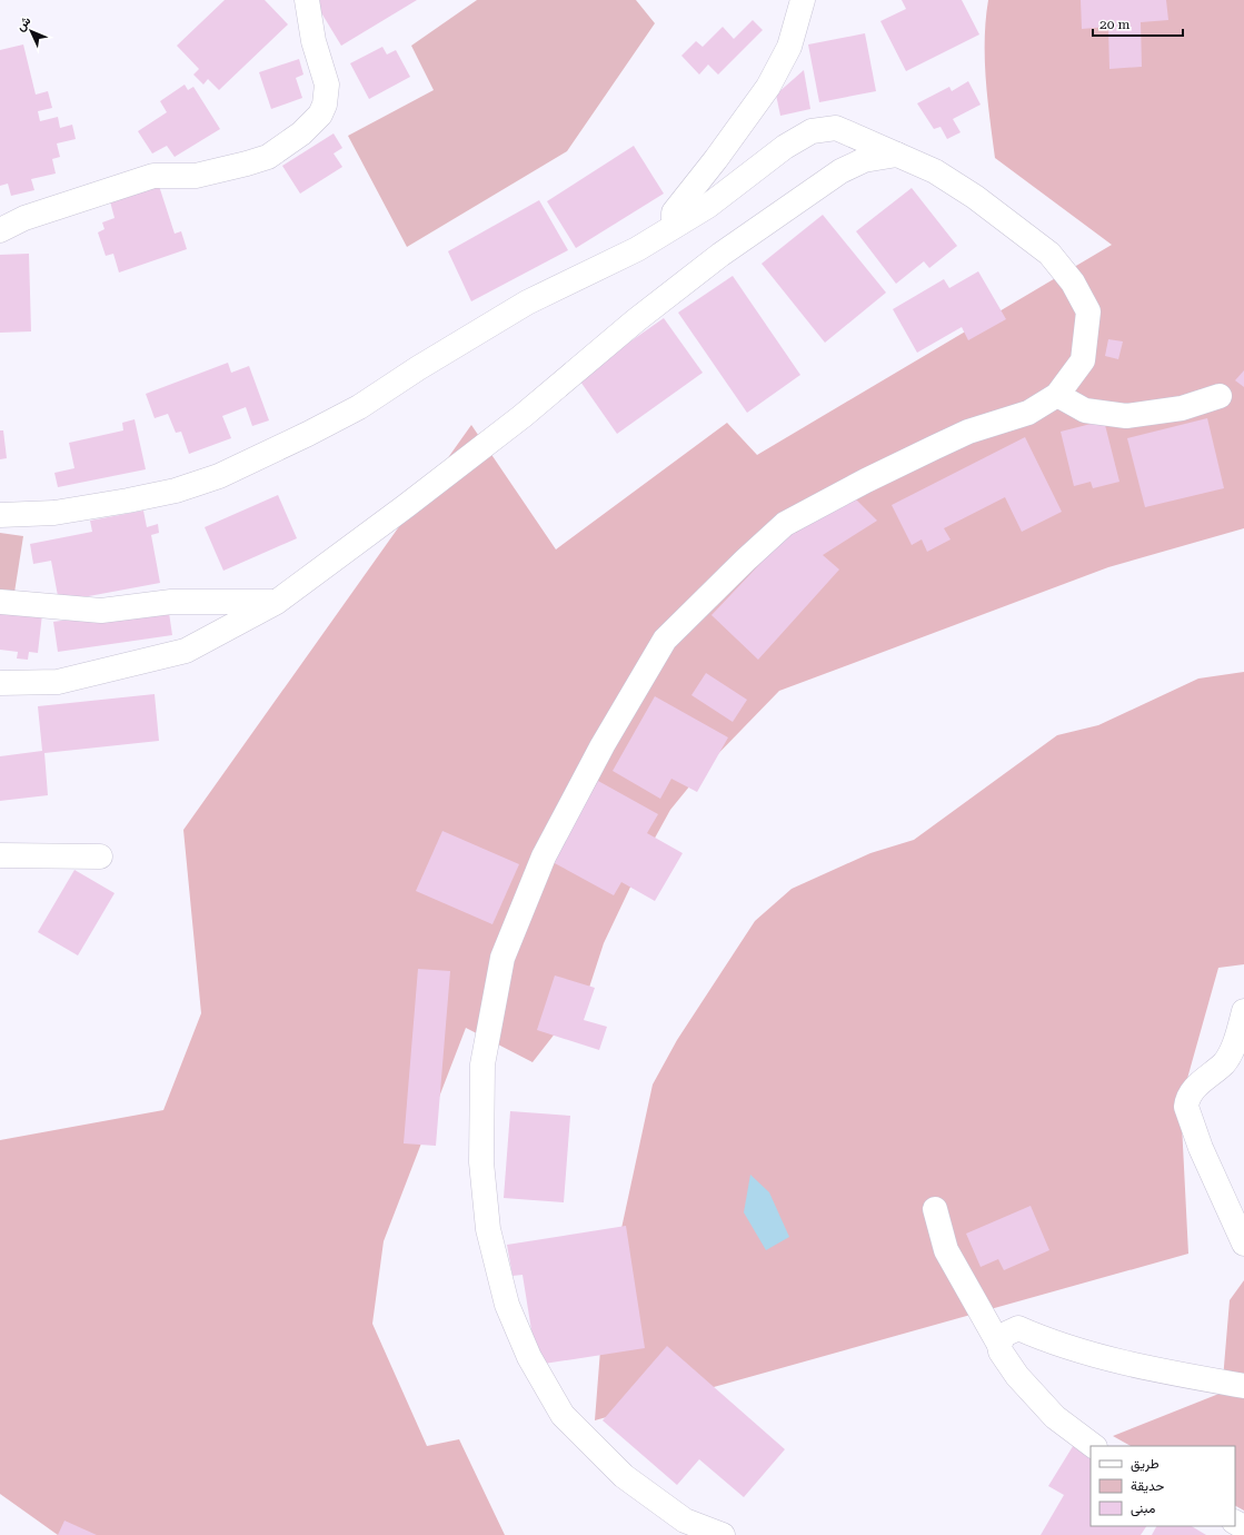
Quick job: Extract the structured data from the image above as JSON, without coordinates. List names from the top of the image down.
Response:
{
  "legend": ["طريق", "حديقة", "مبنى"],
  "scale_bar": "20 m",
  "north": "top left"
}
